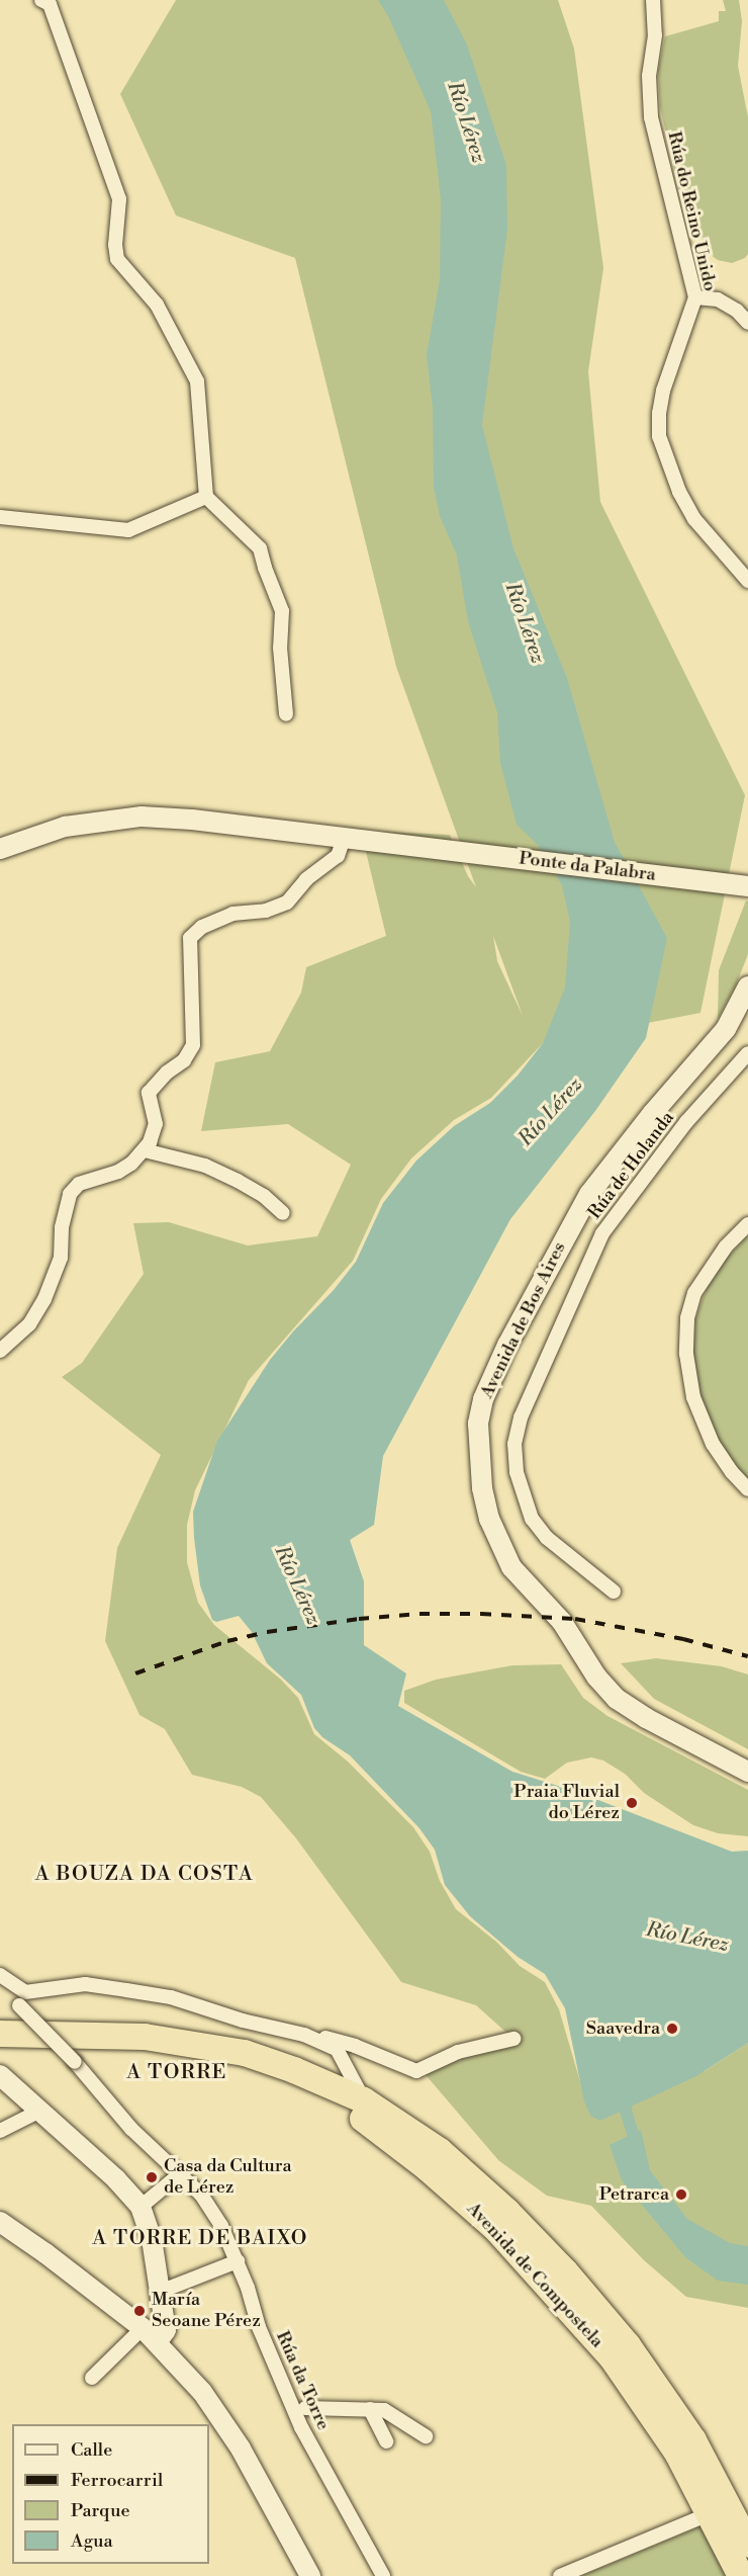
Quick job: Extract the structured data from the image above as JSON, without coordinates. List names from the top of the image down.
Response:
{
  "streets": {
    "highway": ["Avenida de Compostela"],
    "street": [
      "Rúa do Reino Unido",
      "Ponte da Palabra",
      "Rúa de Holanda",
      "Avenida de Bos Aires",
      "Rúa da Torre"
    ]
  },
  "districts": ["A BOUZA DA COSTA", "A TORRE", "A TORRE DE BAIXO"],
  "water": ["Río Lérez"],
  "places": [
    "Praia Fluvial do Lérez",
    "Saavedra",
    "Casa da Cultura de Lérez",
    "Petrarca",
    "María Seoane Pérez"
  ],
  "legend": [
    "Calle",
    "Ferrocarril",
    "Parque",
    "Agua"
  ]
}
